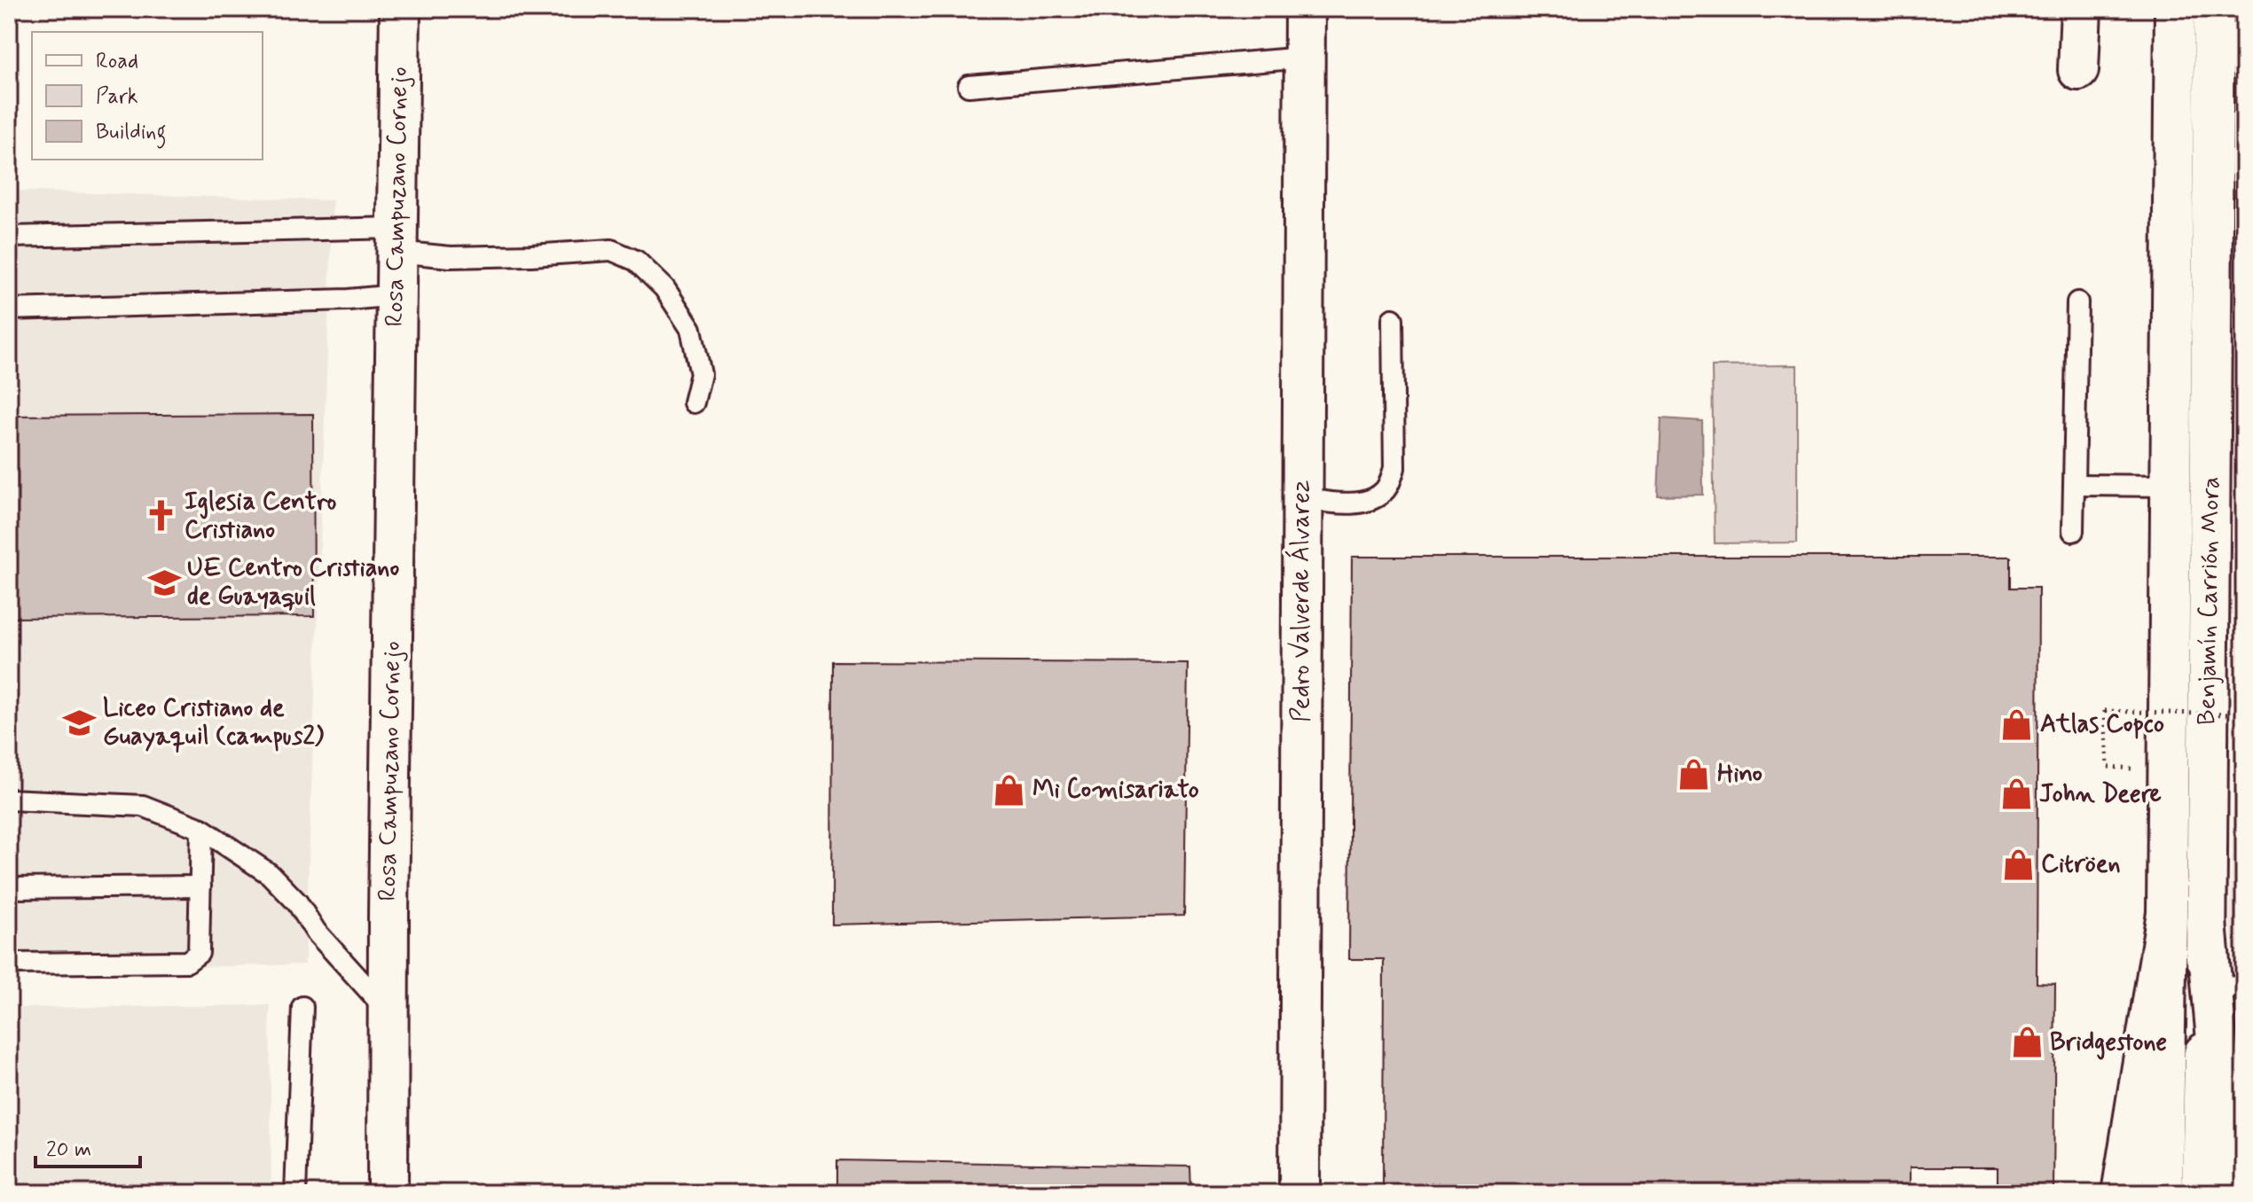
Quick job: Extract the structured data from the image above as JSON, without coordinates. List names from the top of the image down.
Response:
{
  "streets": {
    "main road": ["Rosa Campuzano Cornejo", "Pedro Valverde Álvarez", "Benjamín Carrión Mora"]
  },
  "places": {
    "church": ["Iglesia Centro Cristiano"],
    "school or university": ["UE Centro Cristiano de Guayaquil", "Liceo Cristiano de Guayaquil (campus2)"],
    "shop": [
      "Atlas Copco",
      "Hino",
      "Mi Comisariato",
      "John Deere",
      "Citröen",
      "Bridgestone"
    ]
  },
  "legend": ["Road", "Park", "Building"],
  "scale_bar": "20 m"
}
